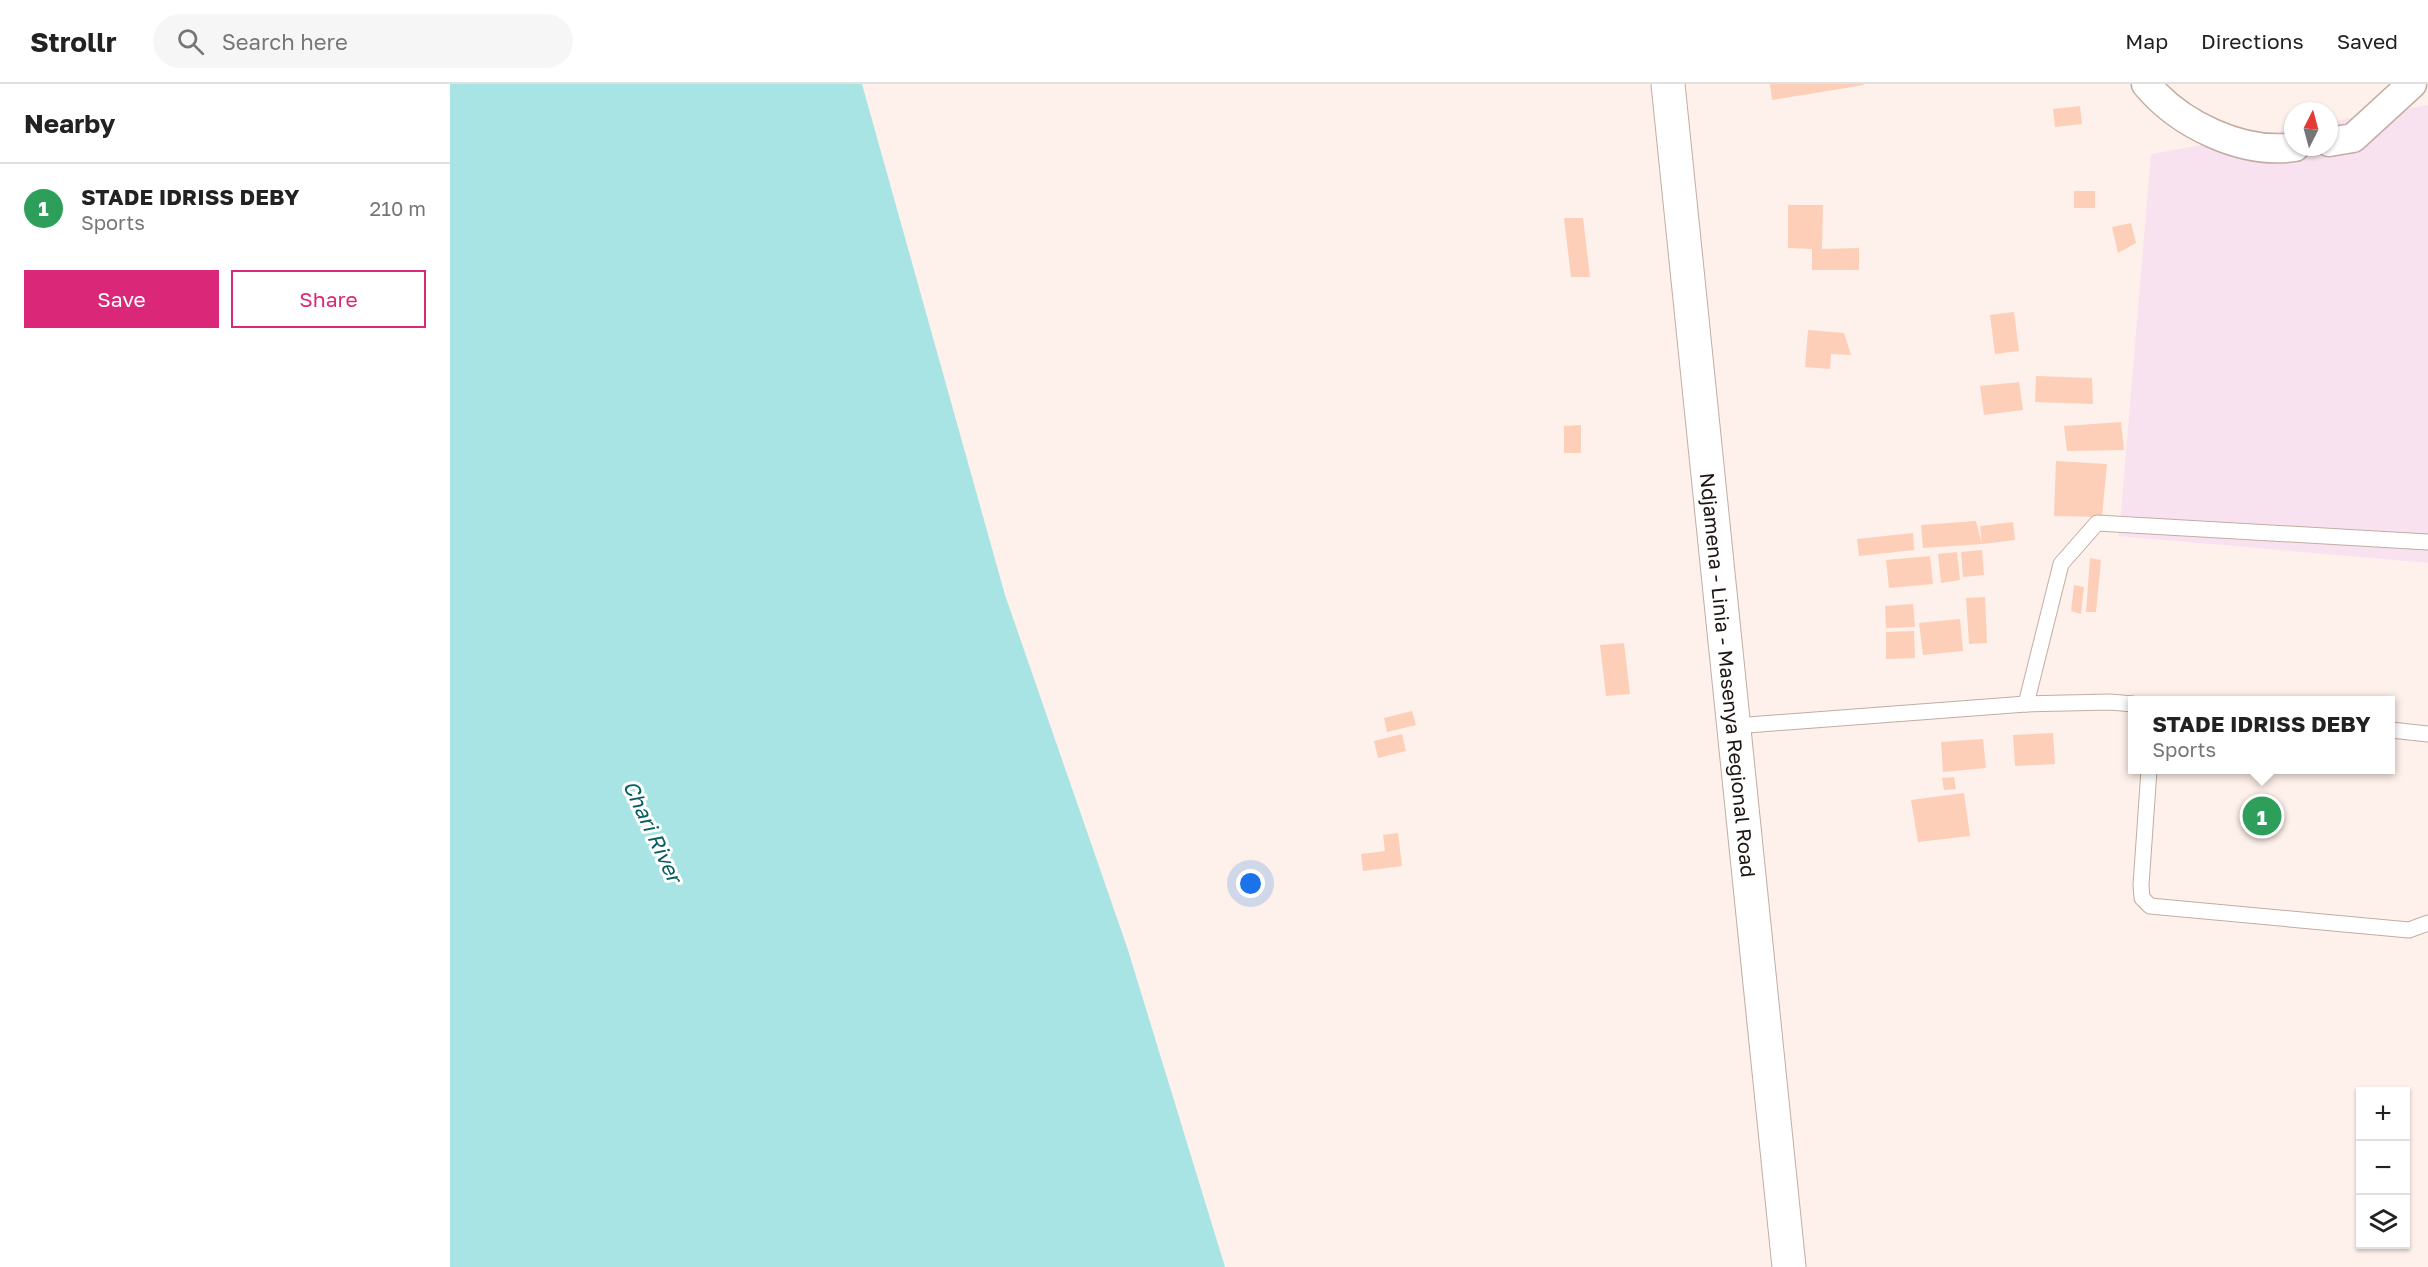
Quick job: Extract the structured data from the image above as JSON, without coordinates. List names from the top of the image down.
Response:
{
  "streets": {
    "main road": ["Ndjamena - Linia - Masenya Regional Road"]
  },
  "water": ["Chari River"],
  "north": "top",
  "page": {
    "header": "Strollr",
    "search": "Search here",
    "nav": ["Map", "Directions", "Saved"],
    "heading": "Nearby",
    "list": [
      {
        "mark": "1",
        "name": "STADE IDRISS DEBY",
        "note": "Sports",
        "value": "210 m"
      }
    ],
    "buttons": ["Save", "Share"],
    "popup": ["STADE IDRISS DEBY", "Sports"],
    "pins": "1",
    "map_buttons": ["+", "−"]
  }
}
